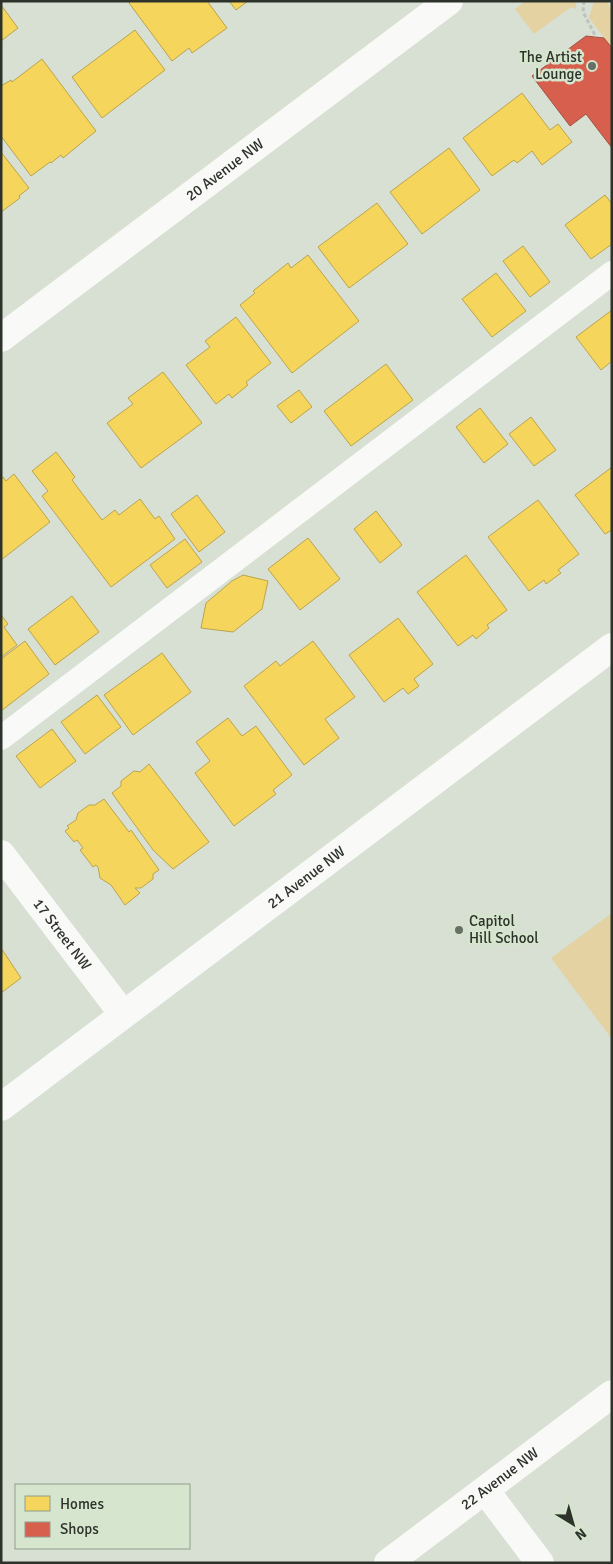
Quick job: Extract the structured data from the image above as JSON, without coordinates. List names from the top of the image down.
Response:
{
  "streets": {
    "street": [
      "20 Avenue NW",
      "21 Avenue NW",
      "17 Street NW",
      "22 Avenue NW"
    ]
  },
  "crossings": [
    ["21 Avenue NW", "17 Street NW"]
  ],
  "places": ["The Artist Lounge", "Capitol Hill School"],
  "legend": ["Homes", "Shops"],
  "north": "bottom right"
}
